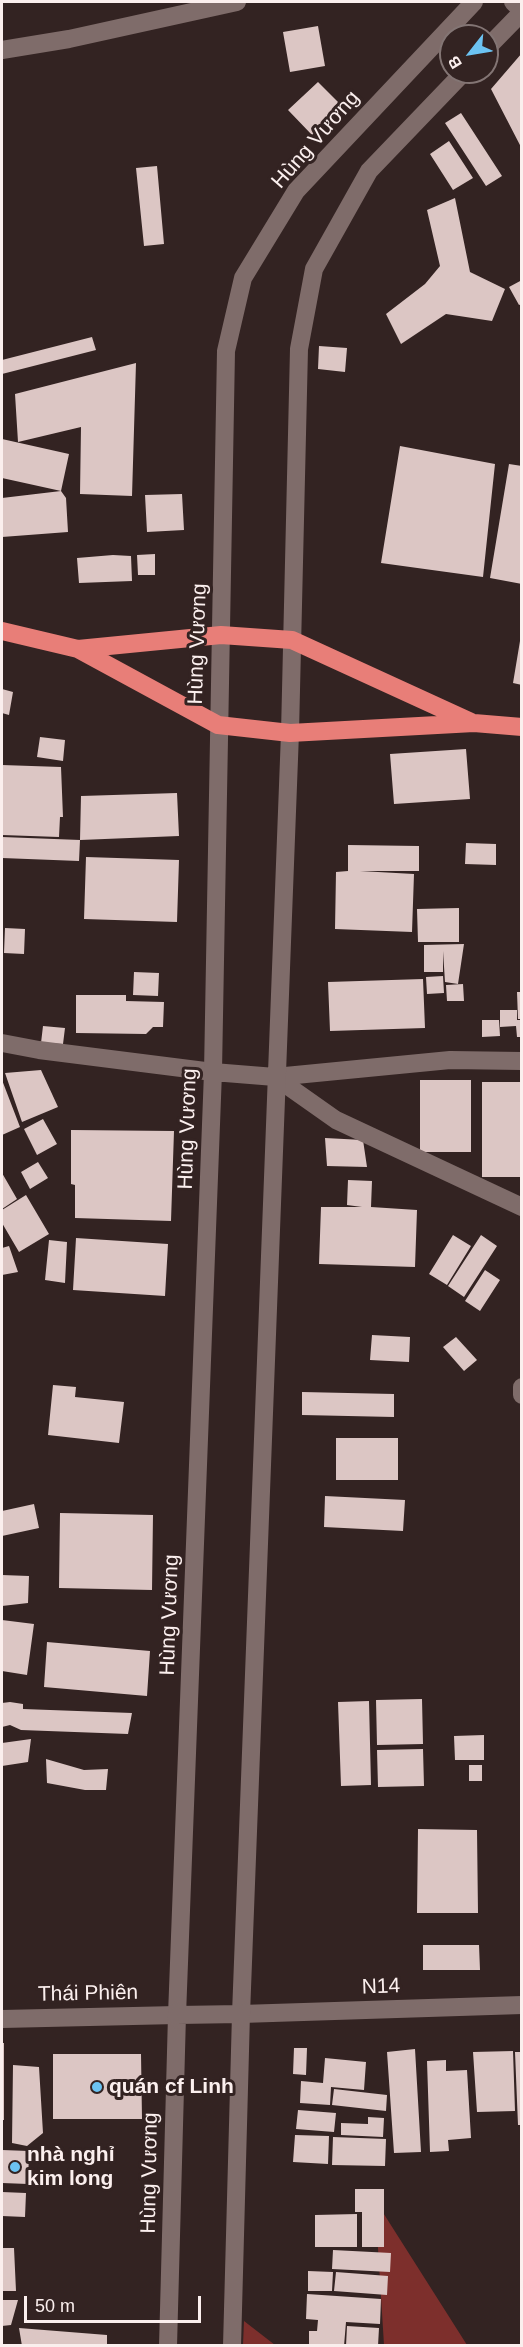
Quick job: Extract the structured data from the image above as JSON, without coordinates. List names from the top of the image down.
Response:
{
  "streets": {
    "main road": ["Hùng Vương", "N14", "Thái Phiên"]
  },
  "crossings": [
    ["Hùng Vương", "N14"],
    ["Hùng Vương", "Thái Phiên"],
    ["N14", "Thái Phiên"]
  ],
  "places": ["quán cf Linh", "nhà nghỉ kim long"],
  "scale_bar": "50 m",
  "north": "bottom left"
}
